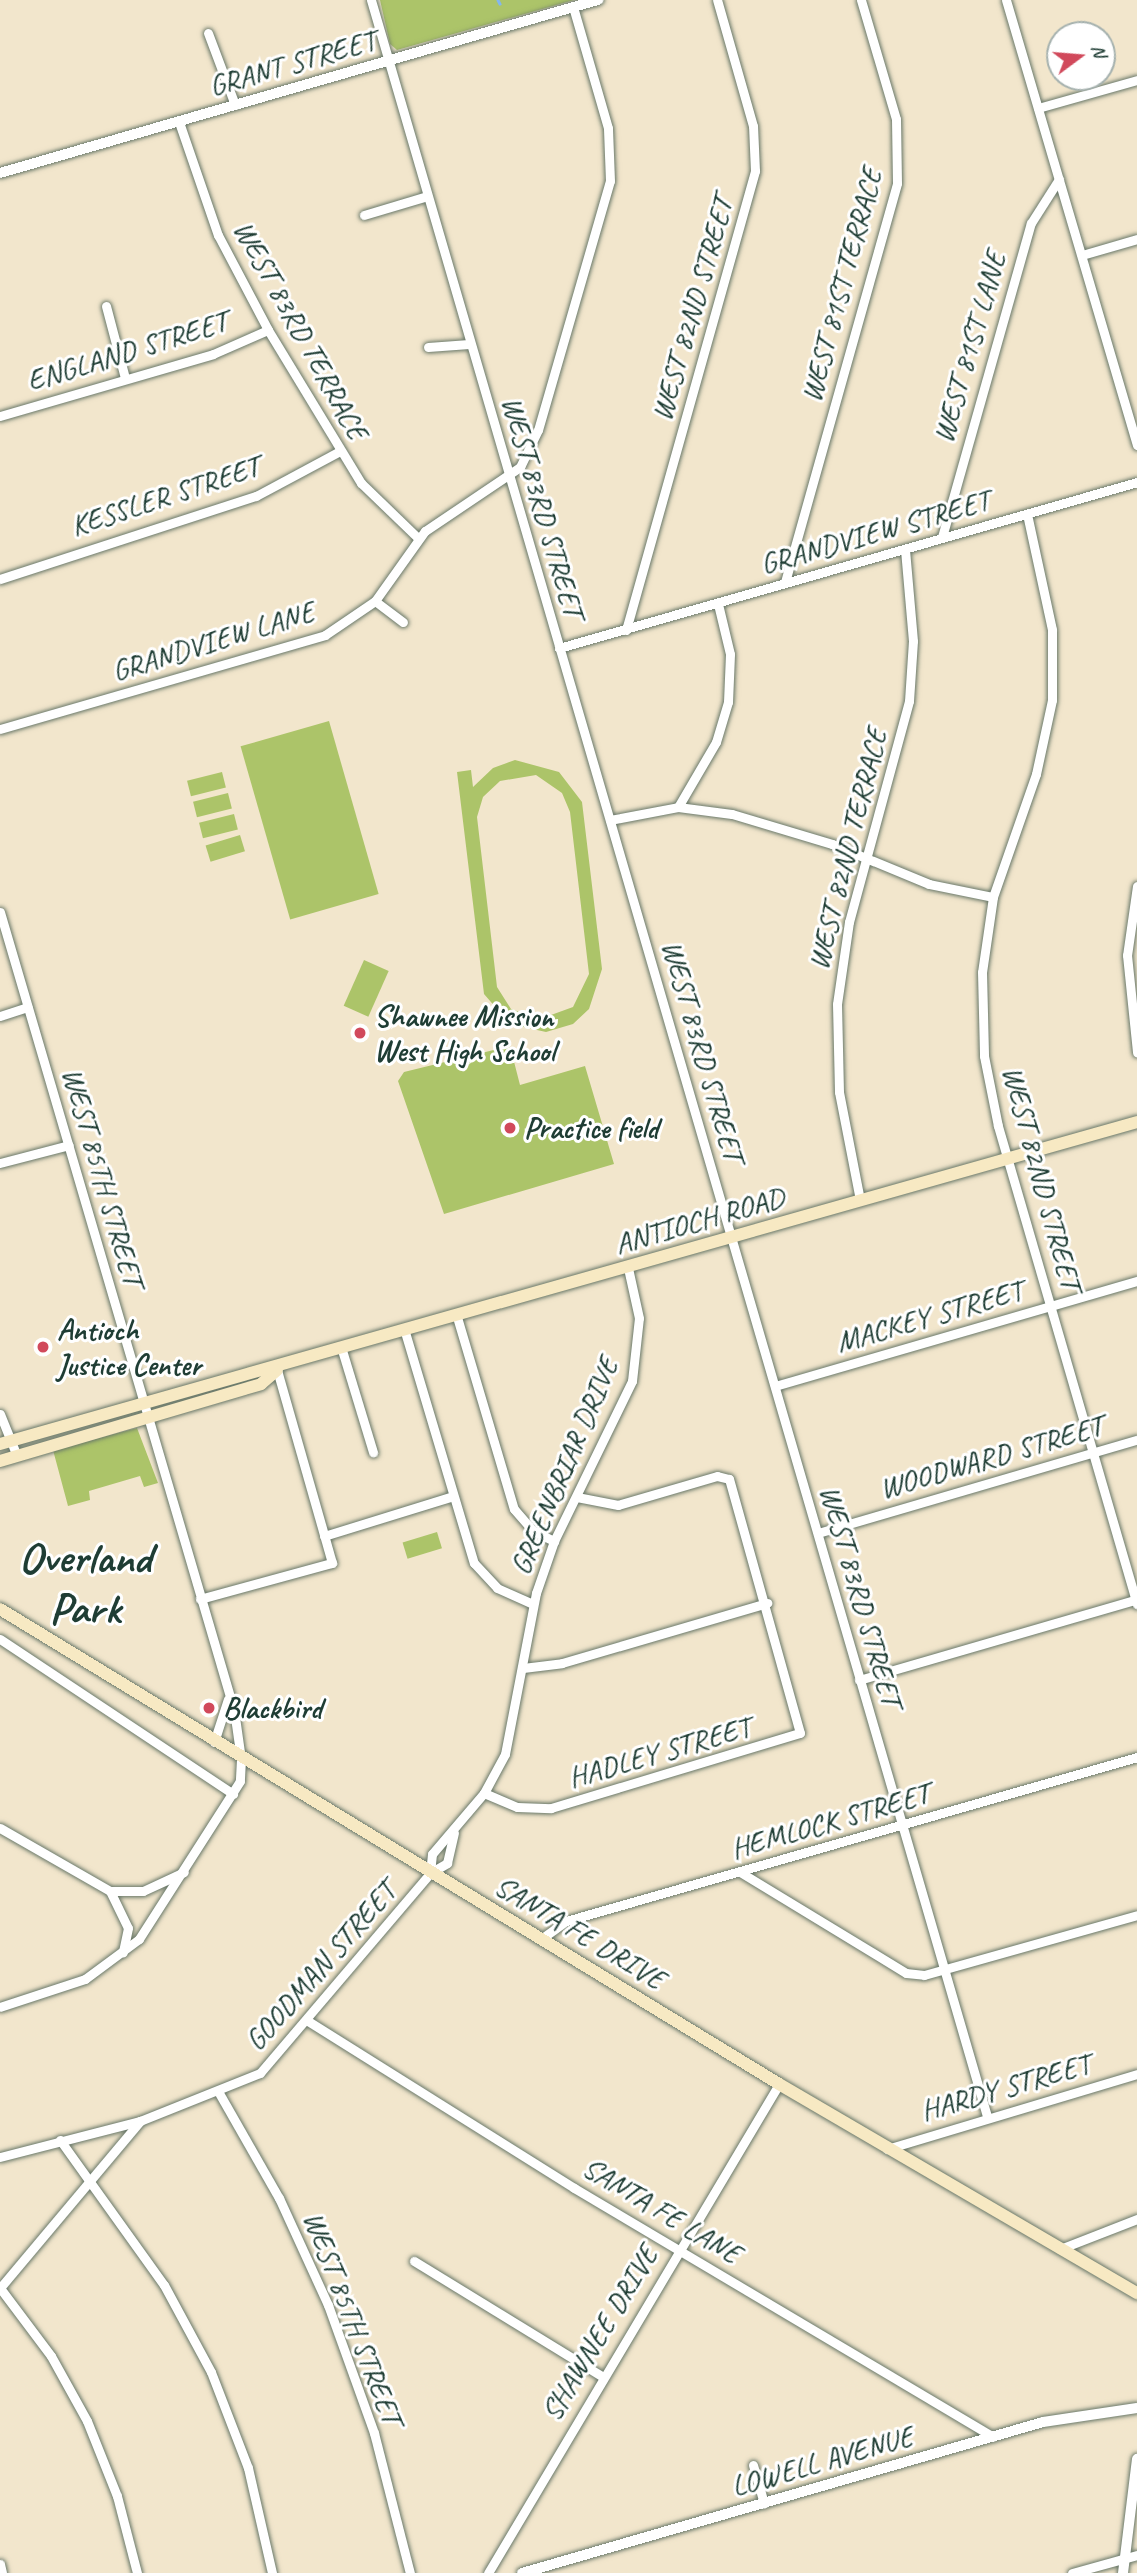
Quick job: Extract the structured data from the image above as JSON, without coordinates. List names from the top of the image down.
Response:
{
  "streets": {
    "main road": ["ANTIOCH ROAD", "SANTA FE DRIVE"],
    "street": [
      "GRANT STREET",
      "WEST 81ST TERRACE",
      "WEST 82ND STREET",
      "WEST 83RD TERRACE",
      "WEST 81ST LANE",
      "ENGLAND STREET",
      "KESSLER STREET",
      "WEST 83RD STREET",
      "GRANDVIEW STREET",
      "GRANDVIEW LANE",
      "WEST 82ND TERRACE",
      "WEST 85TH STREET",
      "MACKEY STREET",
      "WOODWARD STREET",
      "GREENBRIAR DRIVE",
      "HADLEY STREET",
      "HEMLOCK STREET",
      "GOODMAN STREET",
      "HARDY STREET",
      "SANTA FE LANE",
      "SHAWNEE DRIVE",
      "LOWELL AVENUE"
    ]
  },
  "crossings": [
    ["GRANT STREET", "WEST 83RD TERRACE"],
    ["GRANT STREET", "WEST 83RD STREET"],
    ["WEST 81ST TERRACE", "GRANDVIEW STREET"],
    ["WEST 82ND STREET", "GRANDVIEW STREET"],
    ["WEST 82ND STREET", "ANTIOCH ROAD"],
    ["WEST 82ND STREET", "MACKEY STREET"],
    ["WEST 82ND STREET", "WOODWARD STREET"],
    ["WEST 83RD TERRACE", "ENGLAND STREET"],
    ["WEST 83RD TERRACE", "KESSLER STREET"],
    ["WEST 83RD TERRACE", "GRANDVIEW LANE"],
    ["WEST 81ST LANE", "GRANDVIEW STREET"],
    ["WEST 83RD STREET", "GRANDVIEW LANE"],
    ["WEST 83RD STREET", "ANTIOCH ROAD"],
    ["WEST 83RD STREET", "MACKEY STREET"],
    ["WEST 83RD STREET", "WOODWARD STREET"],
    ["WEST 83RD STREET", "HEMLOCK STREET"],
    ["WEST 83RD STREET", "HARDY STREET"],
    ["GRANDVIEW STREET", "WEST 82ND TERRACE"],
    ["WEST 82ND TERRACE", "ANTIOCH ROAD"],
    ["WEST 85TH STREET", "ANTIOCH ROAD"],
    ["WEST 85TH STREET", "SANTA FE DRIVE"],
    ["WEST 85TH STREET", "GOODMAN STREET"],
    ["ANTIOCH ROAD", "GREENBRIAR DRIVE"],
    ["GREENBRIAR DRIVE", "HADLEY STREET"],
    ["GREENBRIAR DRIVE", "SANTA FE DRIVE"],
    ["GREENBRIAR DRIVE", "GOODMAN STREET"],
    ["HEMLOCK STREET", "SANTA FE DRIVE"],
    ["SANTA FE DRIVE", "GOODMAN STREET"],
    ["SANTA FE DRIVE", "HARDY STREET"],
    ["SANTA FE DRIVE", "SHAWNEE DRIVE"],
    ["GOODMAN STREET", "SANTA FE LANE"],
    ["SANTA FE LANE", "SHAWNEE DRIVE"],
    ["SANTA FE LANE", "LOWELL AVENUE"]
  ],
  "districts": ["Overland Park"],
  "places": [
    "Shawnee Mission West High School",
    "Practice field",
    "Antioch Justice Center",
    "Blackbird"
  ],
  "north": "right"
}
